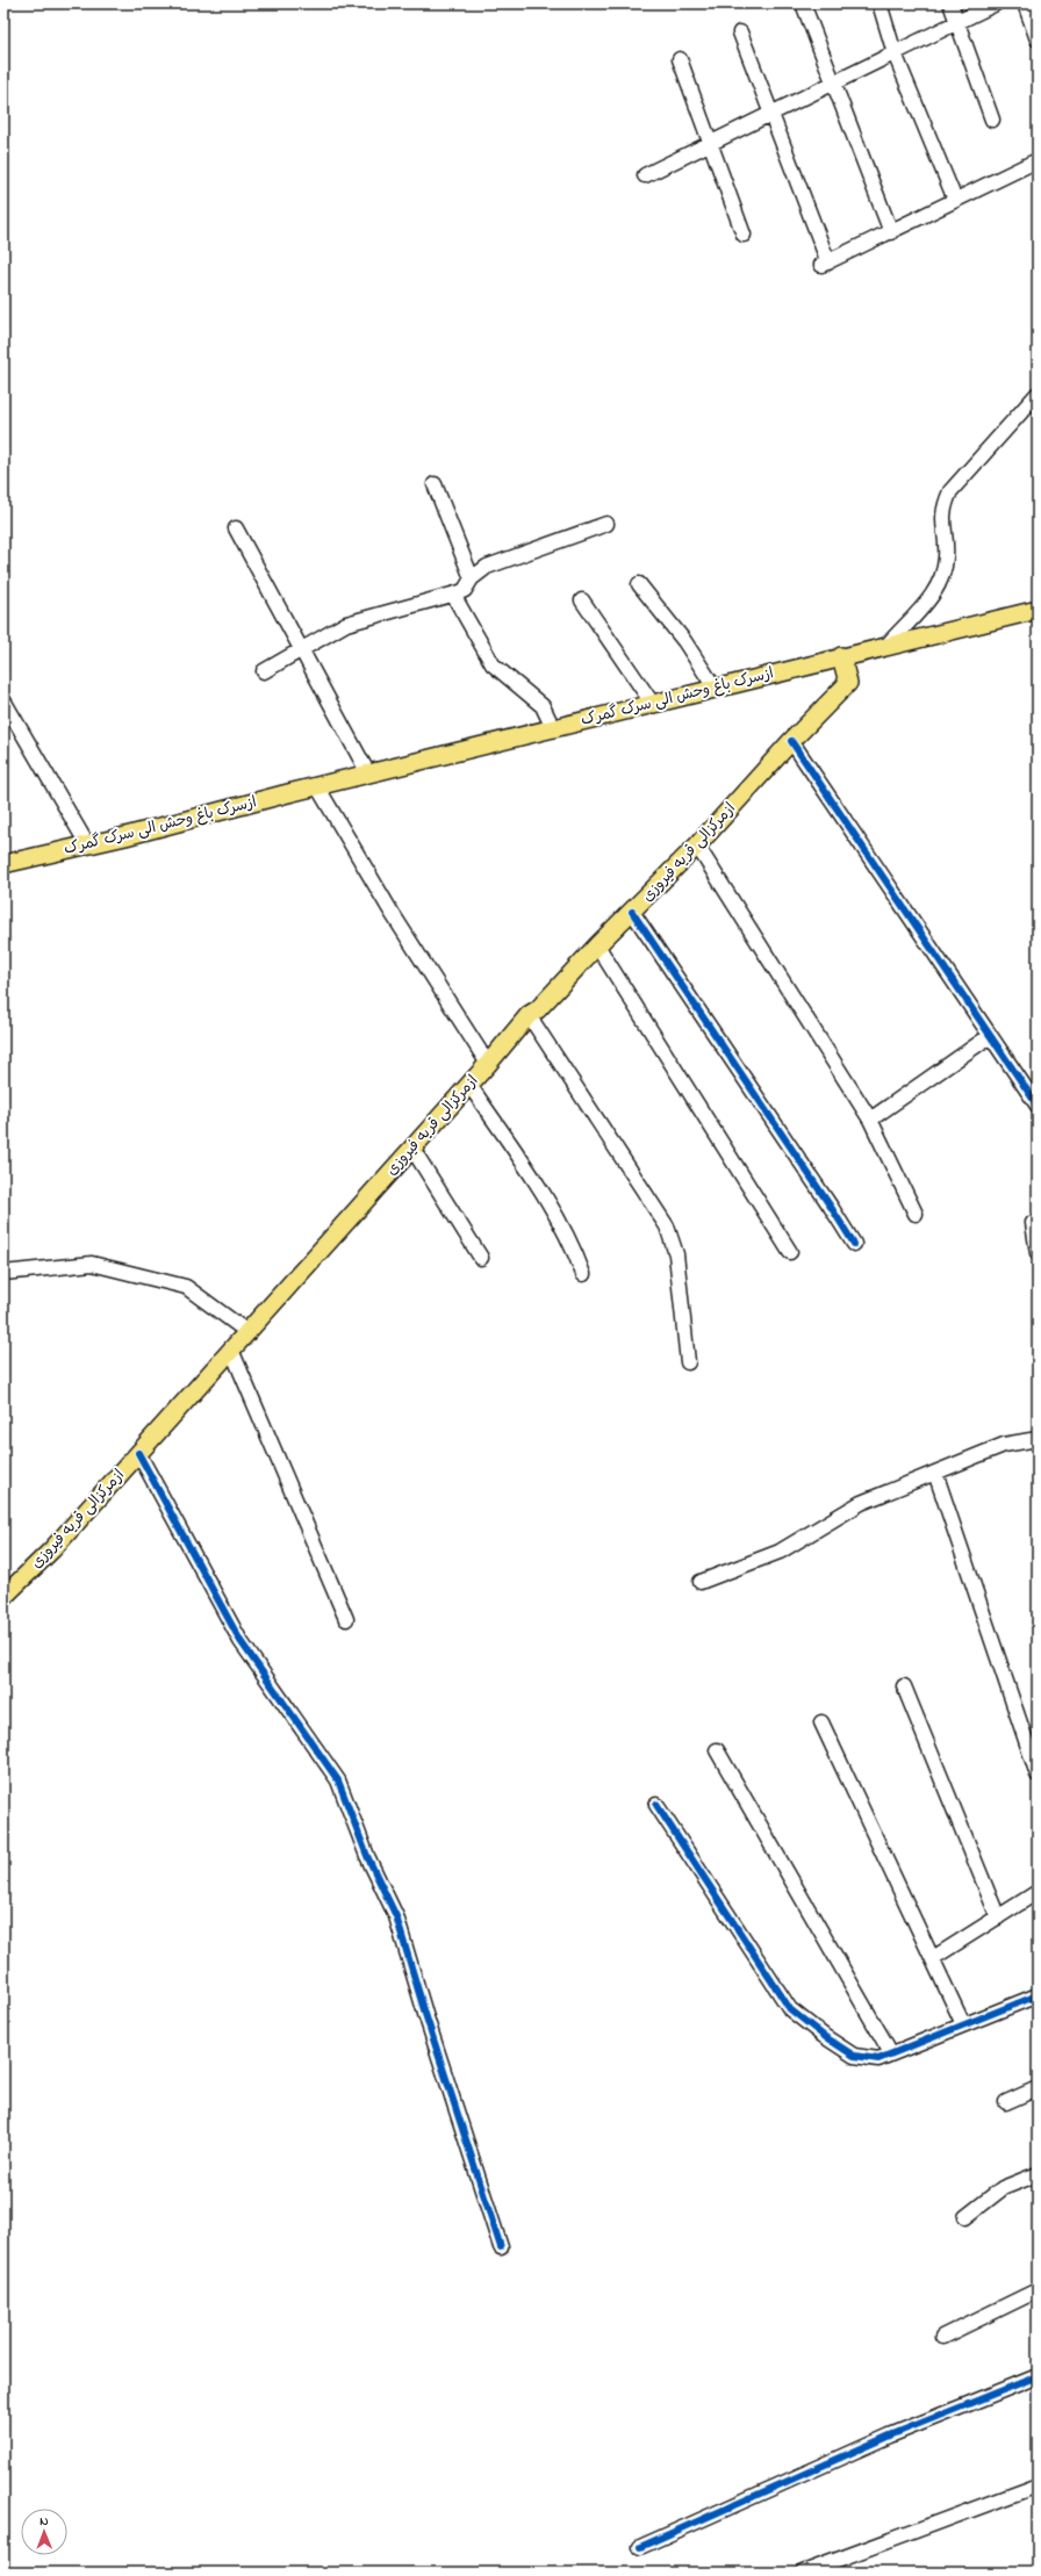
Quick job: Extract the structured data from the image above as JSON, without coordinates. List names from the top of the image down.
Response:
{
  "streets": {
    "main road": ["ازسرک باغ وحش الی سرک گمرک", "ازمرکزالی قریه فیروزی"]
  },
  "crossings": [
    ["ازسرک باغ وحش الی سرک گمرک", "ازمرکزالی قریه فیروزی"]
  ],
  "north": "top"
}
